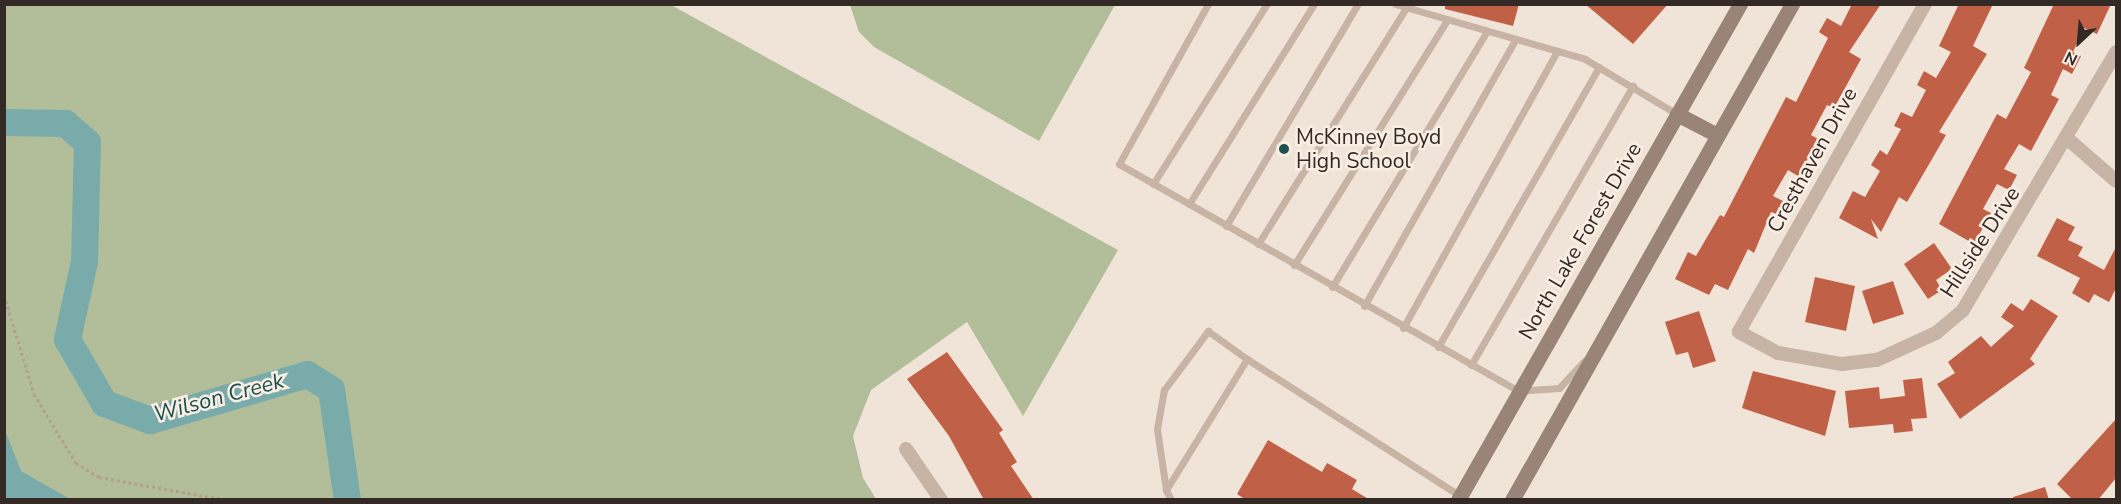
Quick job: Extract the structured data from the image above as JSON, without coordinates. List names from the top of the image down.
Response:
{
  "streets": {
    "main road": ["North Lake Forest Drive"],
    "street": ["Cresthaven Drive", "Hillside Drive"]
  },
  "crossings": [
    ["Cresthaven Drive", "Hillside Drive"]
  ],
  "water": ["Wilson Creek"],
  "places": ["McKinney Boyd High School"],
  "north": "bottom left"
}
